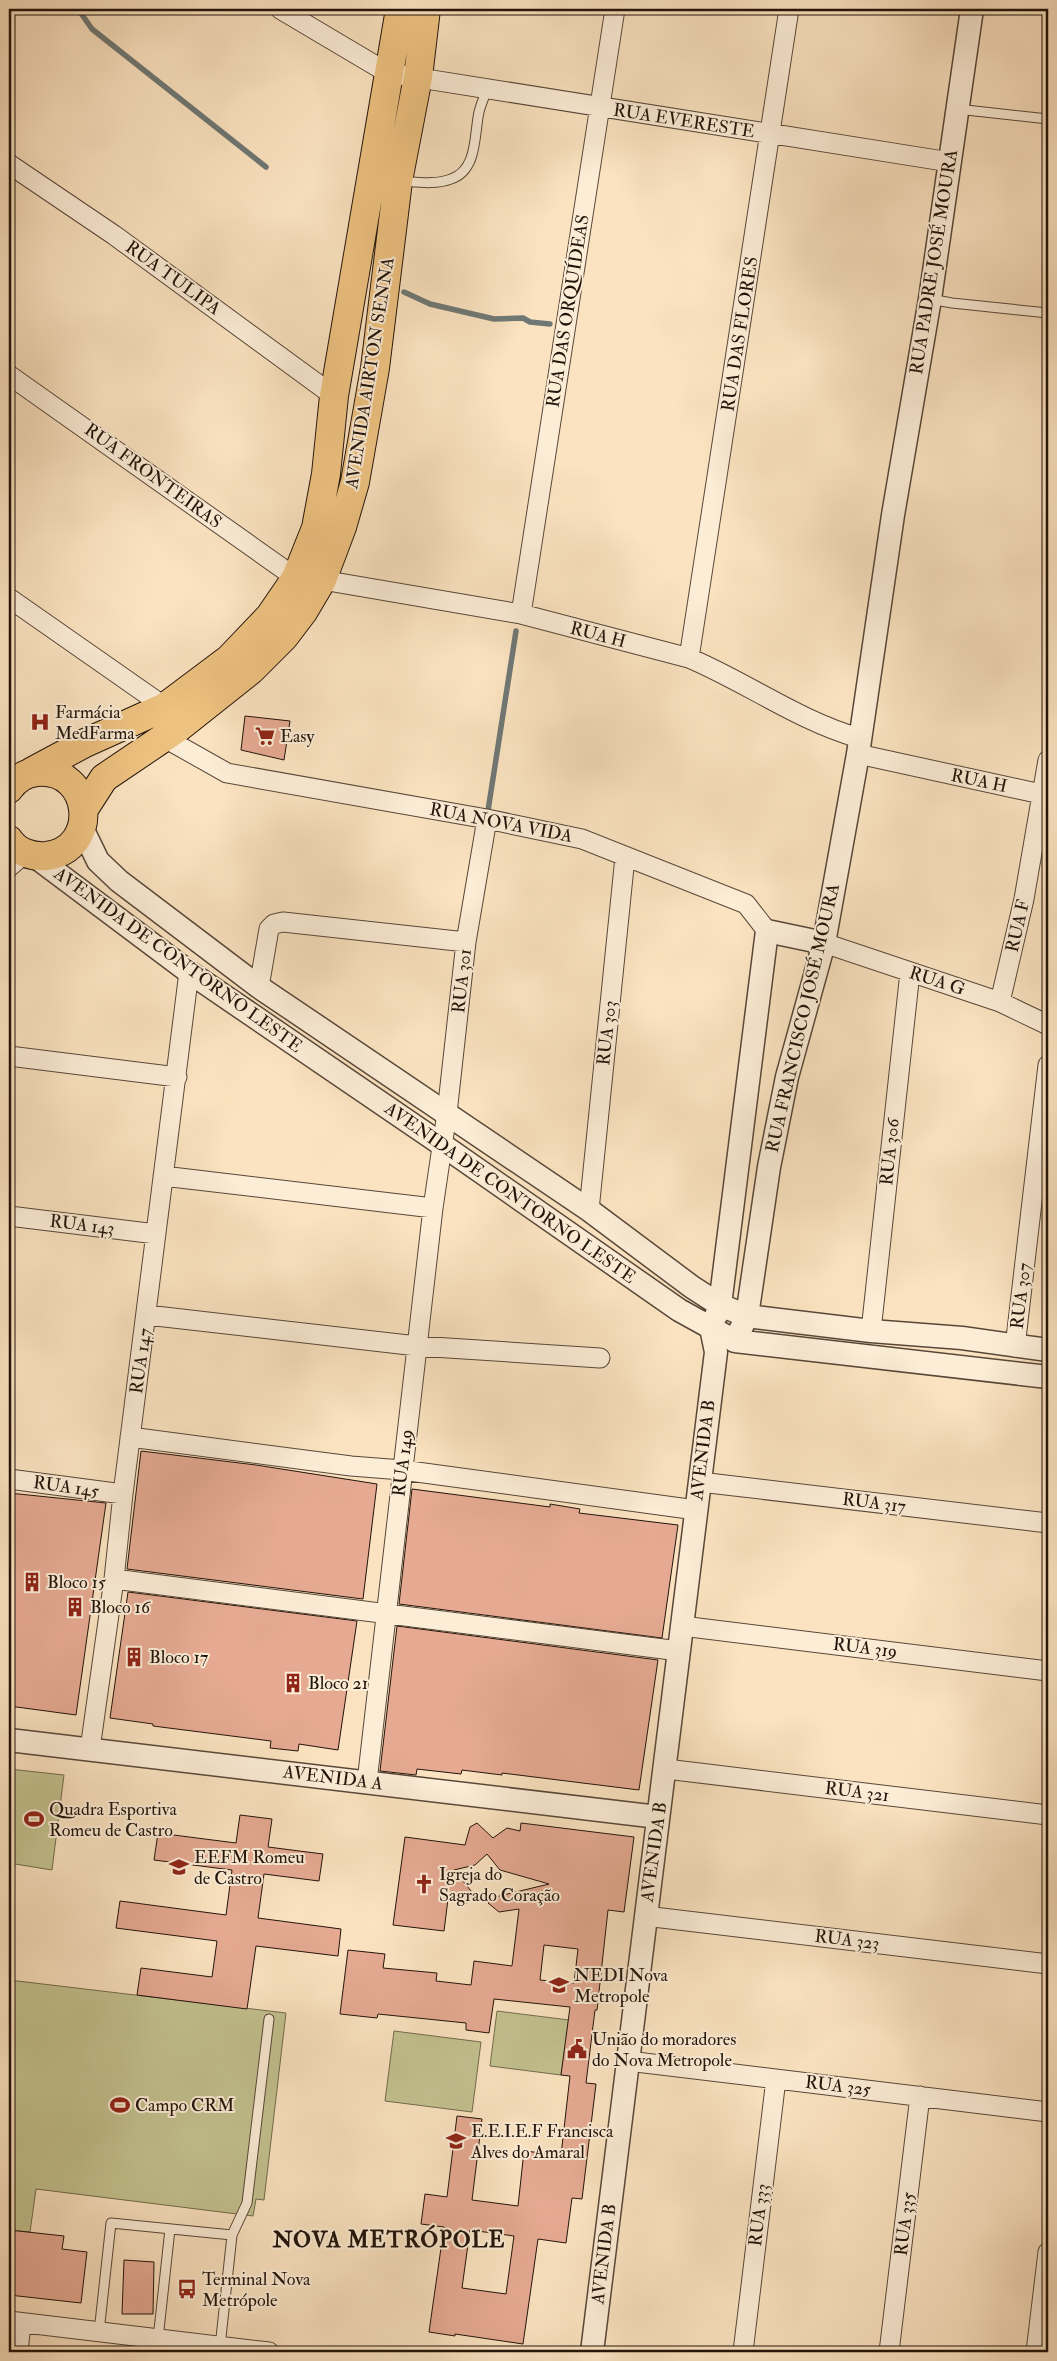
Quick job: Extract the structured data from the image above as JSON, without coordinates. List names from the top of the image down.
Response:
{
  "streets": {
    "main road": ["AVENIDA AIRTON SENNA"],
    "street": [
      "RUA EVERESTE",
      "RUA PADRE JOSÉ MOURA",
      "RUA TULIPA",
      "RUA DAS ORQUÍDEAS",
      "RUA DAS FLORES",
      "RUA FRONTEIRAS",
      "RUA H",
      "RUA NOVA VIDA",
      "RUA F",
      "AVENIDA DE CONTORNO LESTE",
      "RUA 301",
      "RUA G",
      "RUA FRANCISCO JOSÉ MOURA",
      "RUA 303",
      "RUA 306",
      "RUA 143",
      "RUA 307",
      "RUA 147",
      "AVENIDA B",
      "RUA 149",
      "RUA 145",
      "RUA 317",
      "RUA 319",
      "AVENIDA A",
      "RUA 321",
      "RUA 323",
      "RUA 325",
      "RUA 333",
      "RUA 335"
    ]
  },
  "crossings": [
    ["RUA EVERESTE", "RUA PADRE JOSÉ MOURA"],
    ["RUA EVERESTE", "RUA DAS ORQUÍDEAS"],
    ["RUA EVERESTE", "RUA DAS FLORES"],
    ["RUA EVERESTE", "AVENIDA AIRTON SENNA"],
    ["RUA PADRE JOSÉ MOURA", "RUA FRANCISCO JOSÉ MOURA"],
    ["RUA TULIPA", "AVENIDA AIRTON SENNA"],
    ["RUA DAS ORQUÍDEAS", "RUA H"],
    ["RUA DAS FLORES", "RUA H"],
    ["AVENIDA AIRTON SENNA", "RUA FRONTEIRAS"],
    ["AVENIDA AIRTON SENNA", "RUA H"],
    ["AVENIDA AIRTON SENNA", "RUA NOVA VIDA"],
    ["AVENIDA AIRTON SENNA", "AVENIDA DE CONTORNO LESTE"],
    ["RUA FRONTEIRAS", "RUA H"],
    ["RUA H", "RUA F"],
    ["RUA H", "RUA FRANCISCO JOSÉ MOURA"],
    ["RUA NOVA VIDA", "RUA 301"],
    ["RUA NOVA VIDA", "RUA FRANCISCO JOSÉ MOURA"],
    ["RUA NOVA VIDA", "RUA 303"],
    ["RUA F", "RUA G"],
    ["AVENIDA DE CONTORNO LESTE", "RUA 301"],
    ["AVENIDA DE CONTORNO LESTE", "RUA FRANCISCO JOSÉ MOURA"],
    ["AVENIDA DE CONTORNO LESTE", "RUA 303"],
    ["AVENIDA DE CONTORNO LESTE", "RUA 306"],
    ["AVENIDA DE CONTORNO LESTE", "RUA 307"],
    ["AVENIDA DE CONTORNO LESTE", "RUA 147"],
    ["AVENIDA DE CONTORNO LESTE", "AVENIDA B"],
    ["AVENIDA DE CONTORNO LESTE", "RUA 149"],
    ["RUA 301", "RUA 149"],
    ["RUA G", "RUA FRANCISCO JOSÉ MOURA"],
    ["RUA G", "RUA 306"],
    ["RUA FRANCISCO JOSÉ MOURA", "AVENIDA B"],
    ["RUA 143", "RUA 147"],
    ["RUA 147", "RUA 145"],
    ["RUA 147", "AVENIDA A"],
    ["AVENIDA B", "RUA 317"],
    ["AVENIDA B", "RUA 319"],
    ["AVENIDA B", "AVENIDA A"],
    ["AVENIDA B", "RUA 321"],
    ["AVENIDA B", "RUA 323"],
    ["AVENIDA B", "RUA 325"],
    ["RUA 149", "AVENIDA A"],
    ["RUA 325", "RUA 333"],
    ["RUA 325", "RUA 335"]
  ],
  "districts": ["NOVA METRÓPOLE"],
  "places": {
    "hospital": ["Farmácia MedFarma"],
    "supermarket": ["Easy"],
    "building": [
      "Bloco 15",
      "Bloco 16",
      "Bloco 17",
      "Bloco 21"
    ],
    "sports": ["Quadra Esportiva Romeu de Castro", "Campo CRM"],
    "school or university": ["EEFM Romeu de Castro", "NEDI Nova Metropole", "E.E.I.E.F Francisca Alves do Amaral"],
    "church": ["Igreja do Sagrado Coração"],
    "public building": ["União do moradores do Nova Metropole"],
    "bus stop": ["Terminal Nova Metrópole"]
  }
}
